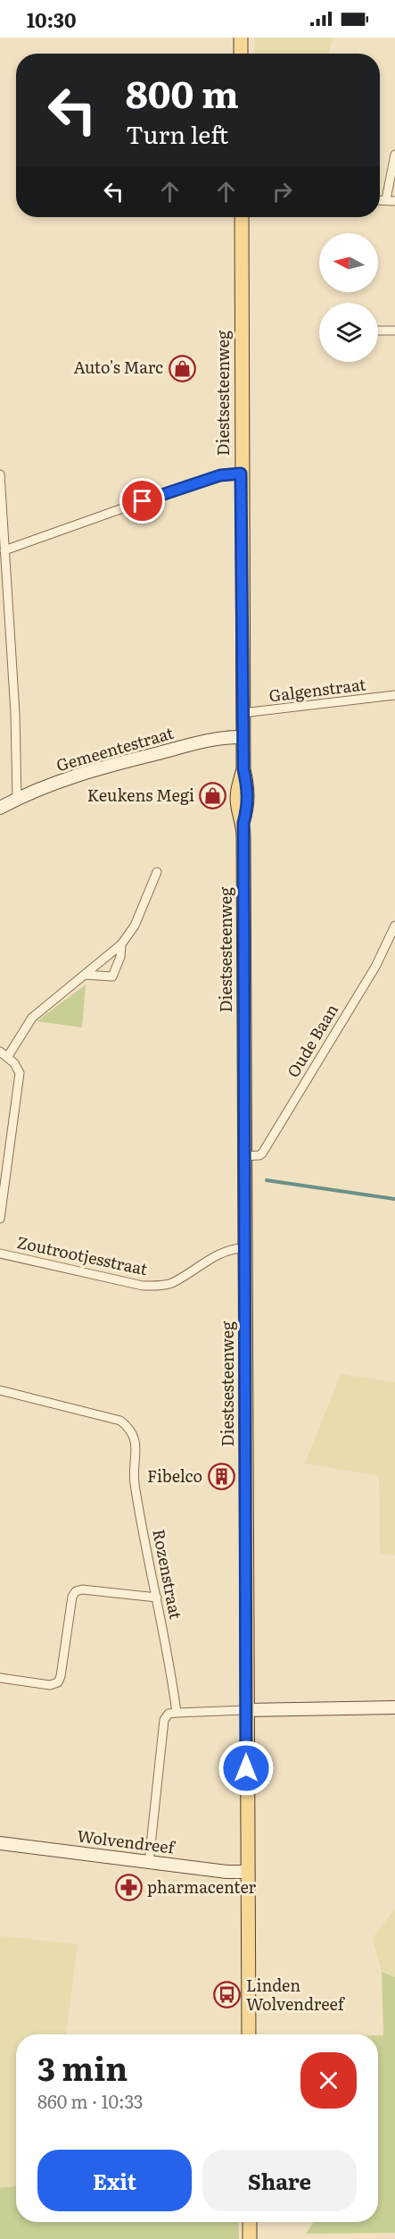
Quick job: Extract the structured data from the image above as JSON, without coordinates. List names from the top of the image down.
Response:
{
  "streets": {
    "main road": ["Diestsesteenweg"],
    "street": [
      "Galgenstraat",
      "Gemeentestraat",
      "Oude Baan",
      "Zoutrootjesstraat",
      "Rozenstraat",
      "Wolvendreef"
    ]
  },
  "crossings": [
    ["Diestsesteenweg", "Galgenstraat"],
    ["Diestsesteenweg", "Gemeentestraat"],
    ["Diestsesteenweg", "Oude Baan"],
    ["Diestsesteenweg", "Zoutrootjesstraat"],
    ["Diestsesteenweg", "Wolvendreef"]
  ],
  "places": {
    "shop": ["Auto's Marc", "Keukens Megi"],
    "building": ["Fibelco"],
    "pharmacy": ["pharmacenter"],
    "bus stop": ["Linden Wolvendreef"]
  },
  "north": "left",
  "page": {
    "status": "10:30",
    "turn": ["800 m", "Turn left"],
    "heading": ["3 min", "860 m · 10:33"],
    "buttons": ["Exit", "Share"]
  }
}
